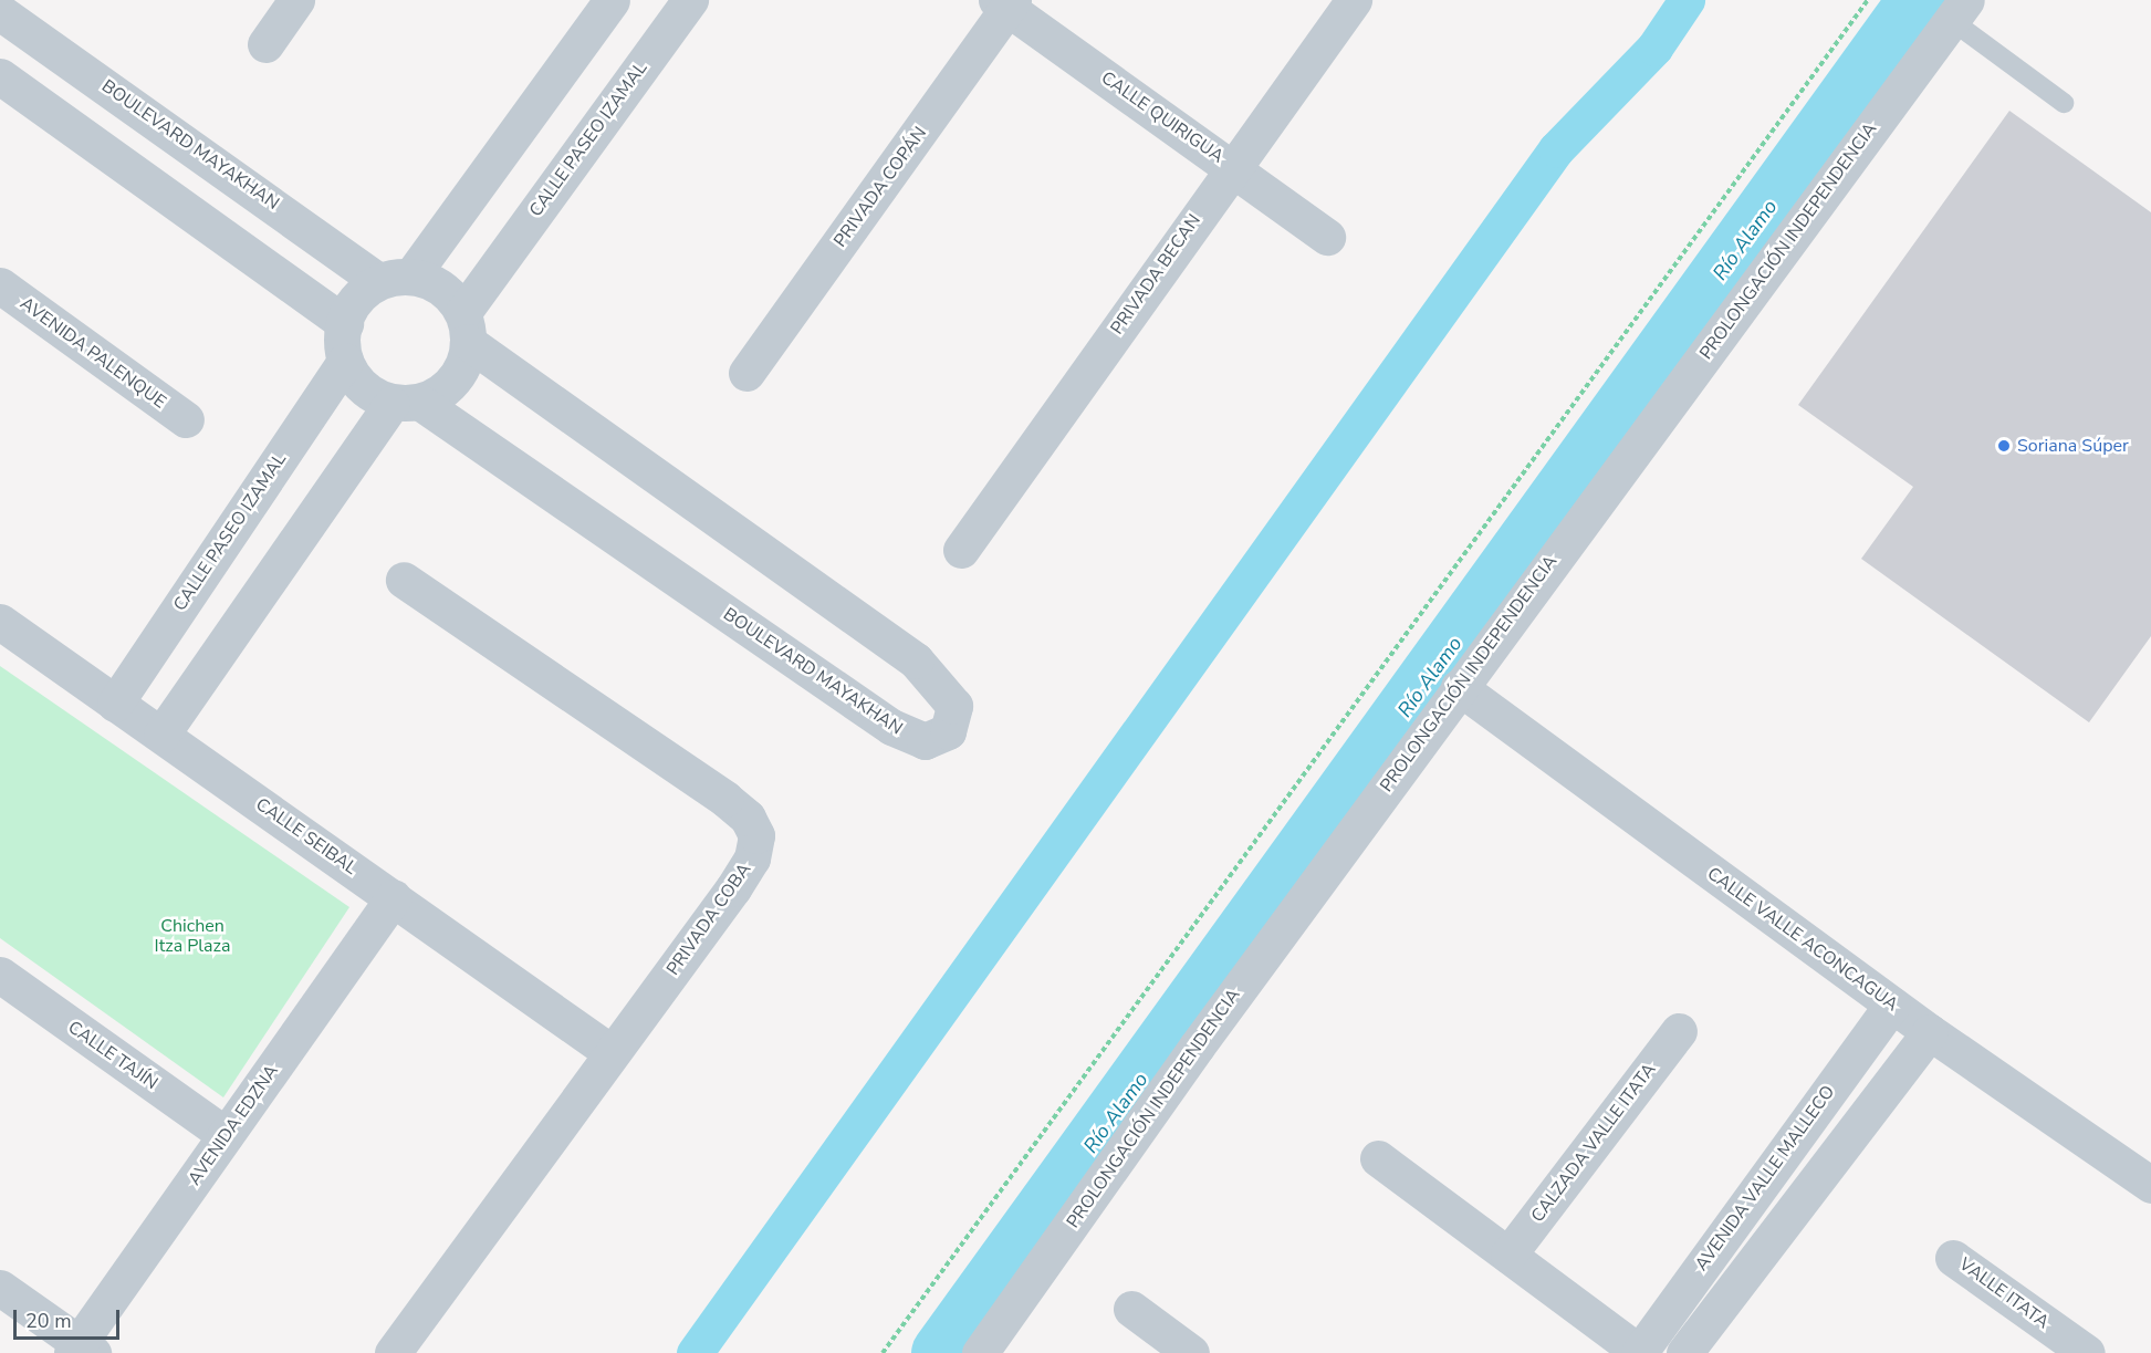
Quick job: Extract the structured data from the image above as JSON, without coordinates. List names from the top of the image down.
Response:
{
  "streets": {
    "street": [
      "CALLE QUIRIGUA",
      "CALLE PASEO IZAMAL",
      "BOULEVARD MAYAKHAN",
      "PRIVADA COPÁN",
      "PROLONGACIÓN INDEPENDENCIA",
      "PRIVADA BECAN",
      "AVENIDA PALENQUE",
      "CALLE SEIBAL",
      "PRIVADA COBA",
      "CALLE VALLE ACONCAGUA",
      "CALLE TAJÍN",
      "AVENIDA EDZNA",
      "CALZADA VALLE ITATA",
      "AVENIDA VALLE MALLECO",
      "VALLE ITATA"
    ]
  },
  "crossings": [
    ["CALLE QUIRIGUA", "PRIVADA COPÁN"],
    ["CALLE QUIRIGUA", "PRIVADA BECAN"],
    ["CALLE PASEO IZAMAL", "BOULEVARD MAYAKHAN"],
    ["CALLE PASEO IZAMAL", "CALLE SEIBAL"],
    ["PROLONGACIÓN INDEPENDENCIA", "CALLE VALLE ACONCAGUA"],
    ["CALLE SEIBAL", "PRIVADA COBA"],
    ["CALLE SEIBAL", "AVENIDA EDZNA"],
    ["CALLE VALLE ACONCAGUA", "AVENIDA VALLE MALLECO"],
    ["CALLE TAJÍN", "AVENIDA EDZNA"]
  ],
  "water": ["Río Alamo"],
  "parks": ["Chichen Itza Plaza"],
  "places": ["Soriana Súper"],
  "scale_bar": "20 m"
}
